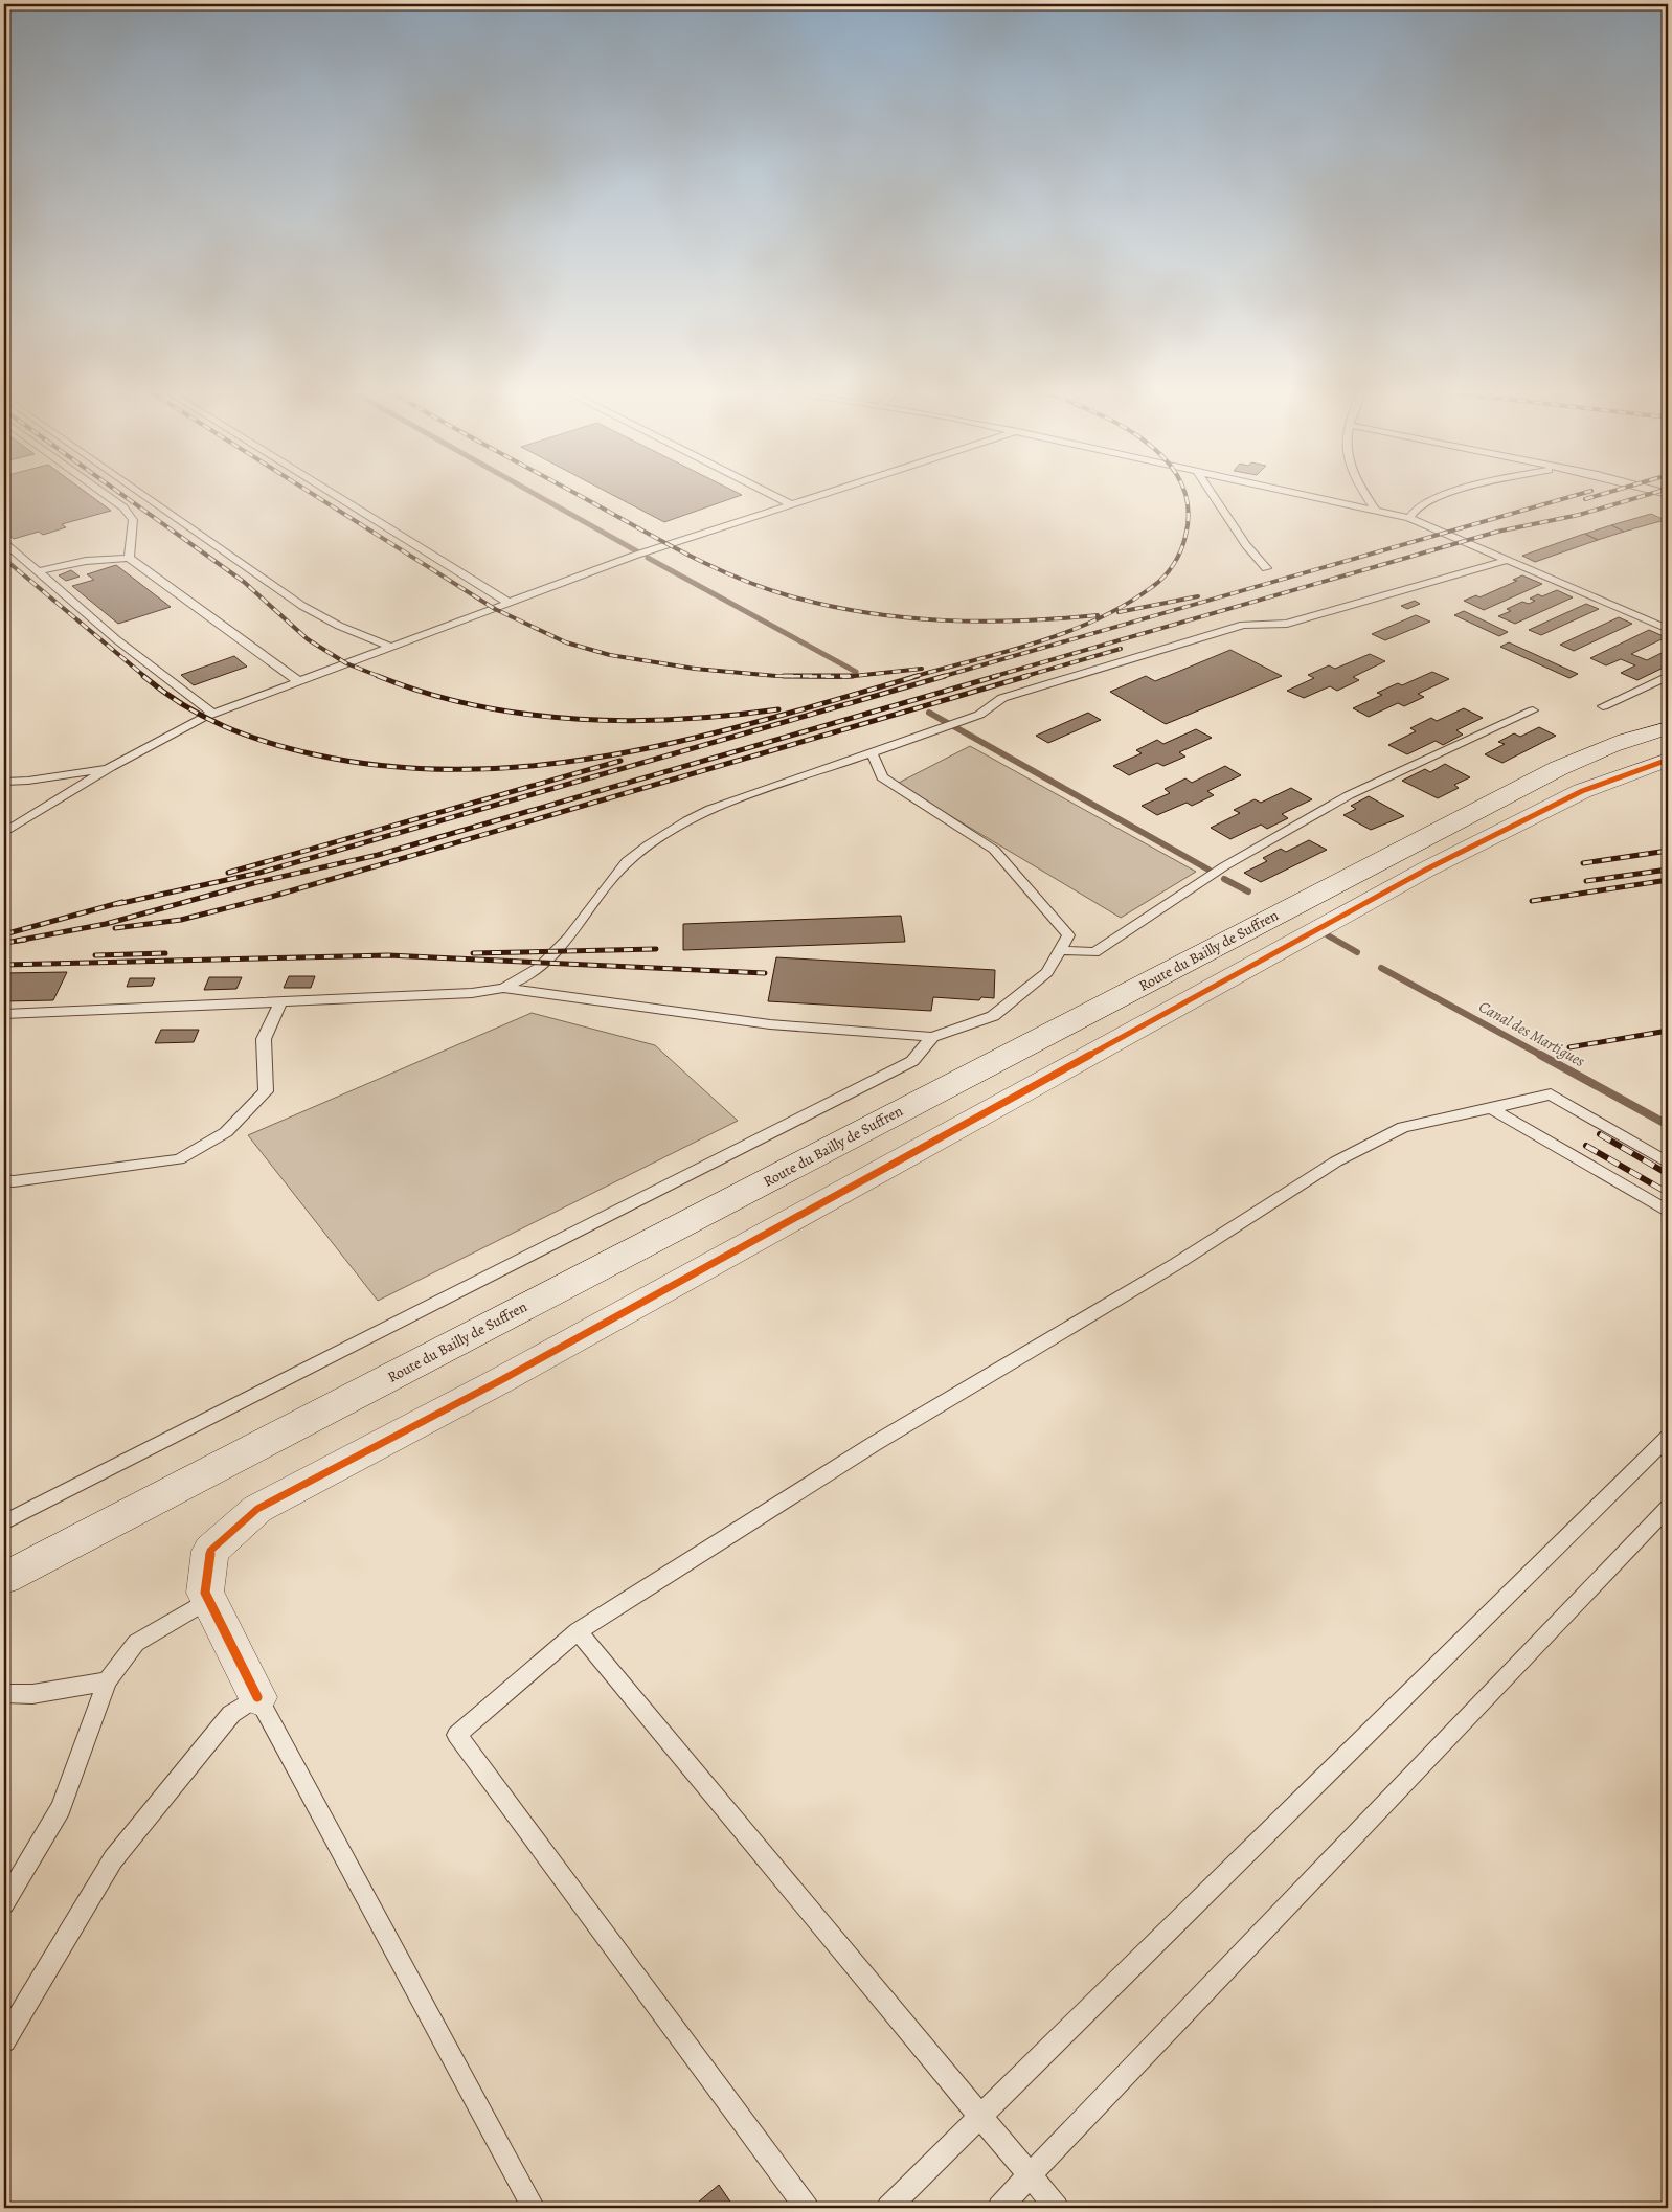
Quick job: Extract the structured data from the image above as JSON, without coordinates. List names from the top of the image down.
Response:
{
  "streets": {
    "main road": ["Route du Bailly de Suffren"]
  },
  "water": ["Canal des Martigues"]
}
